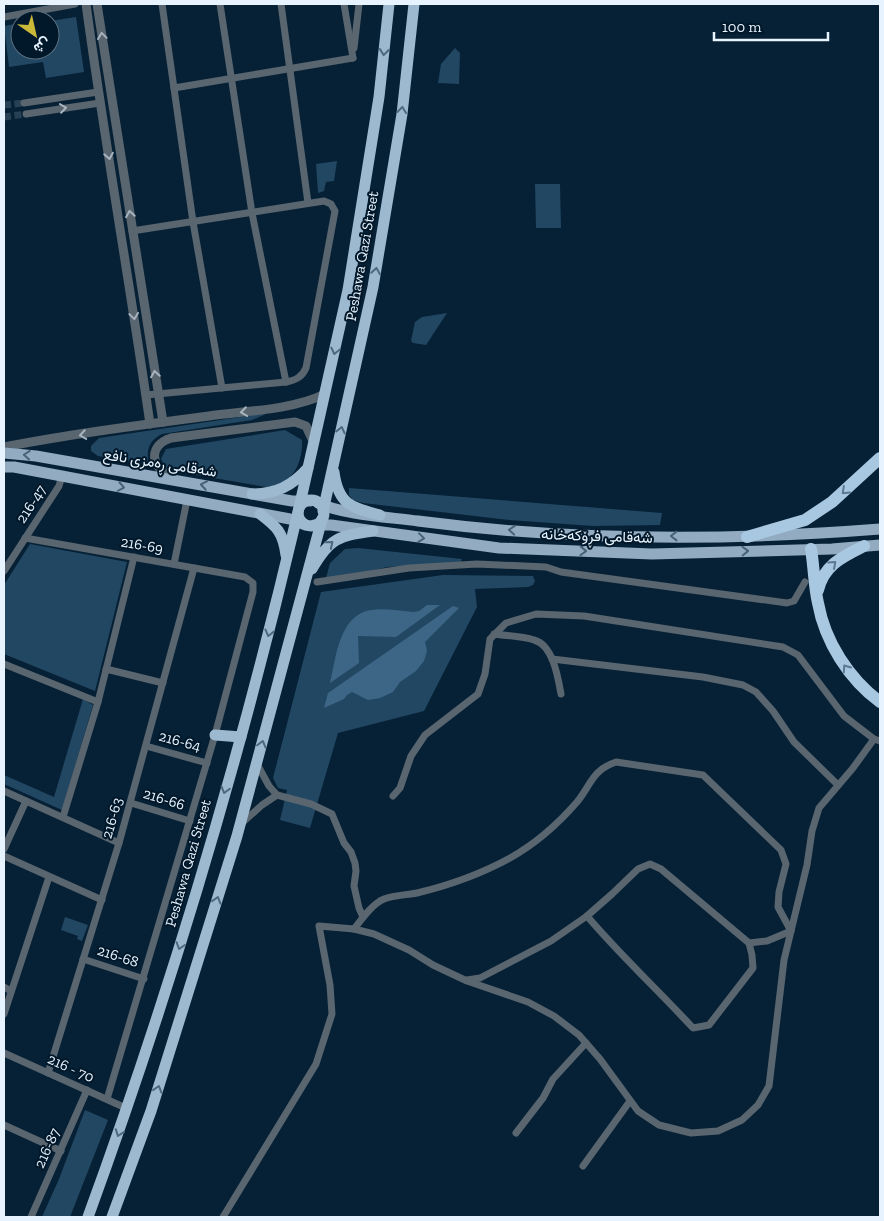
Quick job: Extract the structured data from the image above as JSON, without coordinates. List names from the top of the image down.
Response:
{
  "streets": {
    "highway": ["Peshawa Qazi Street"],
    "main road": ["شەقامی ڕەمزی نافع", "شەقامی فڕۆکەخانە"],
    "street": [
      "216-47",
      "216-69",
      "216-64",
      "216-66",
      "216-63",
      "216-68",
      "216 - 70",
      "216-87"
    ]
  },
  "crossings": [
    ["Peshawa Qazi Street", "شەقامی ڕەمزی نافع"],
    ["Peshawa Qazi Street", "شەقامی فڕۆکەخانە"],
    ["Peshawa Qazi Street", "216 - 70"],
    ["شەقامی ڕەمزی نافع", "216-47"],
    ["شەقامی ڕەمزی نافع", "شەقامی فڕۆکەخانە"],
    ["216-47", "216-69"],
    ["216-69", "216-63"],
    ["216-64", "216-63"],
    ["216-66", "216-63"],
    ["216-63", "216-68"],
    ["216-63", "216 - 70"],
    ["216 - 70", "216-87"]
  ],
  "scale_bar": "100 m",
  "north": "bottom right"
}
